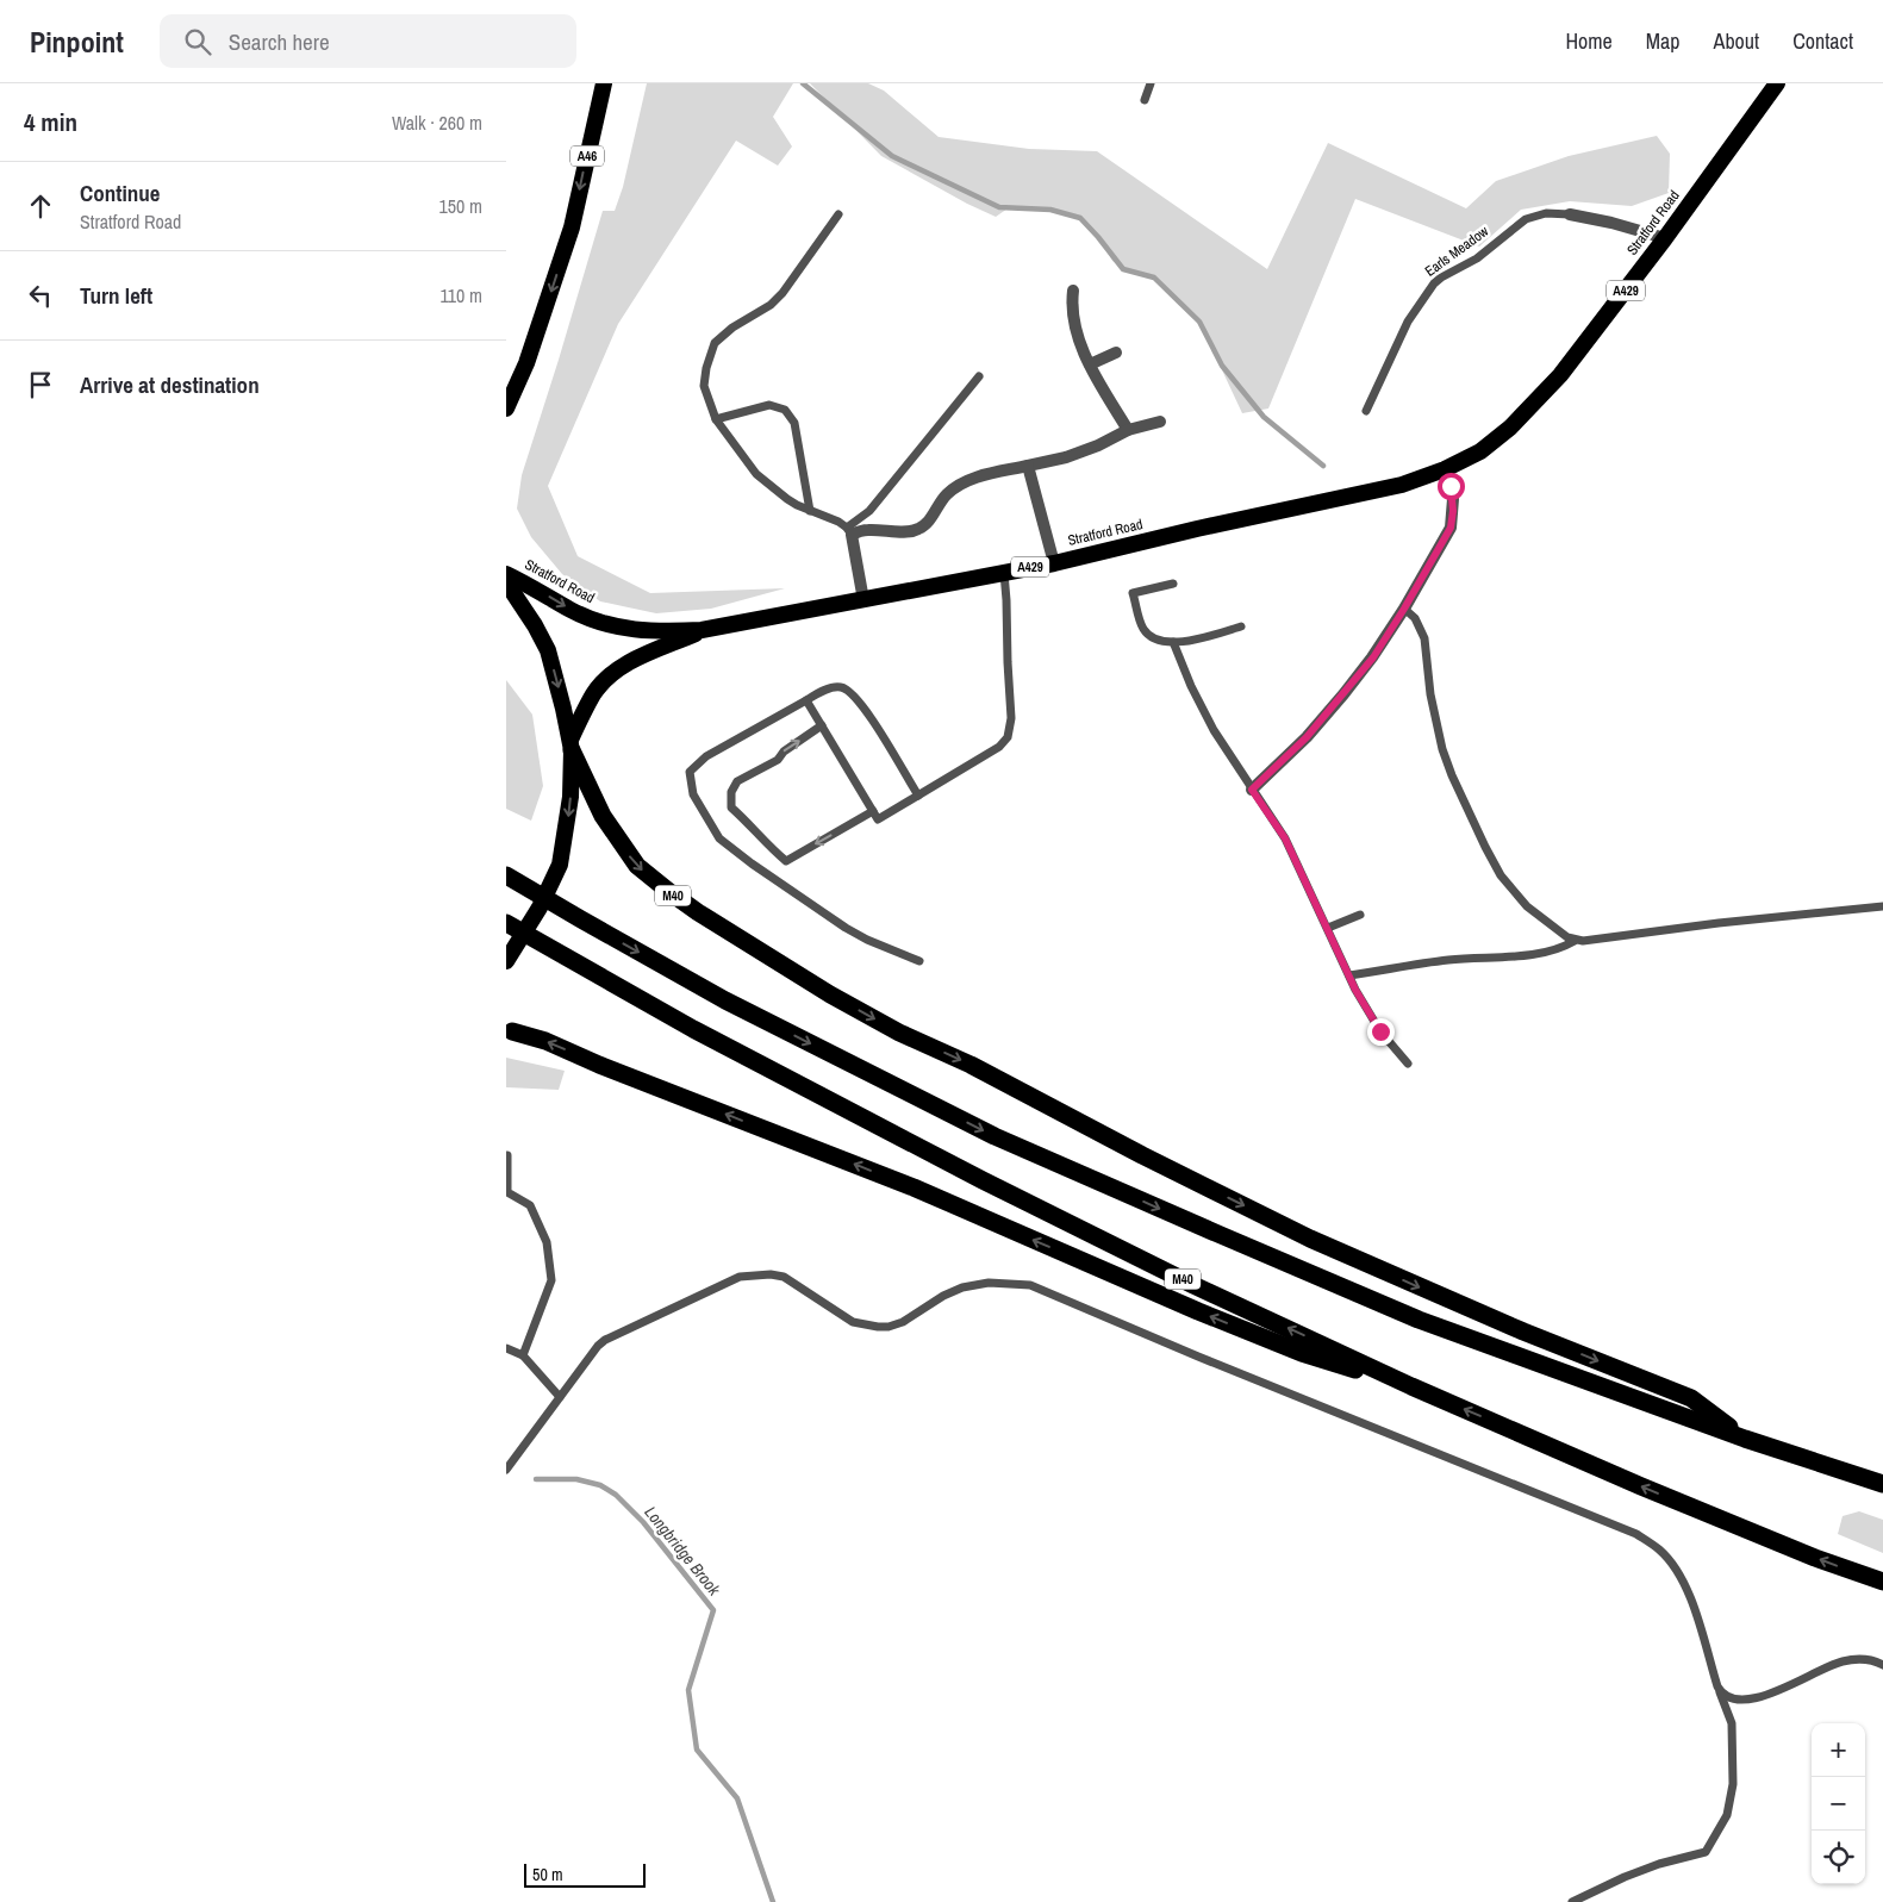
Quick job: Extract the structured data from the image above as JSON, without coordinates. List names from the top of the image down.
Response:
{
  "streets": {
    "highway": [
      "A46",
      "Stratford Road",
      "A429",
      "M40"
    ],
    "street": ["Earls Meadow"]
  },
  "crossings": [
    ["Stratford Road", "Earls Meadow"],
    ["Stratford Road", "M40"]
  ],
  "water": ["Longbridge Brook"],
  "scale_bar": "50 m",
  "page": {
    "header": "Pinpoint",
    "search": "Search here",
    "nav": [
      "Home",
      "Map",
      "About",
      "Contact"
    ],
    "heading": ["4 min", "Walk · 260 m"],
    "list": [
      ["Continue", "Stratford Road", "150 m"],
      ["Turn left", "110 m"],
      "Arrive at destination"
    ],
    "map_buttons": ["+", "−"],
    "scale": "50 m"
  }
}
